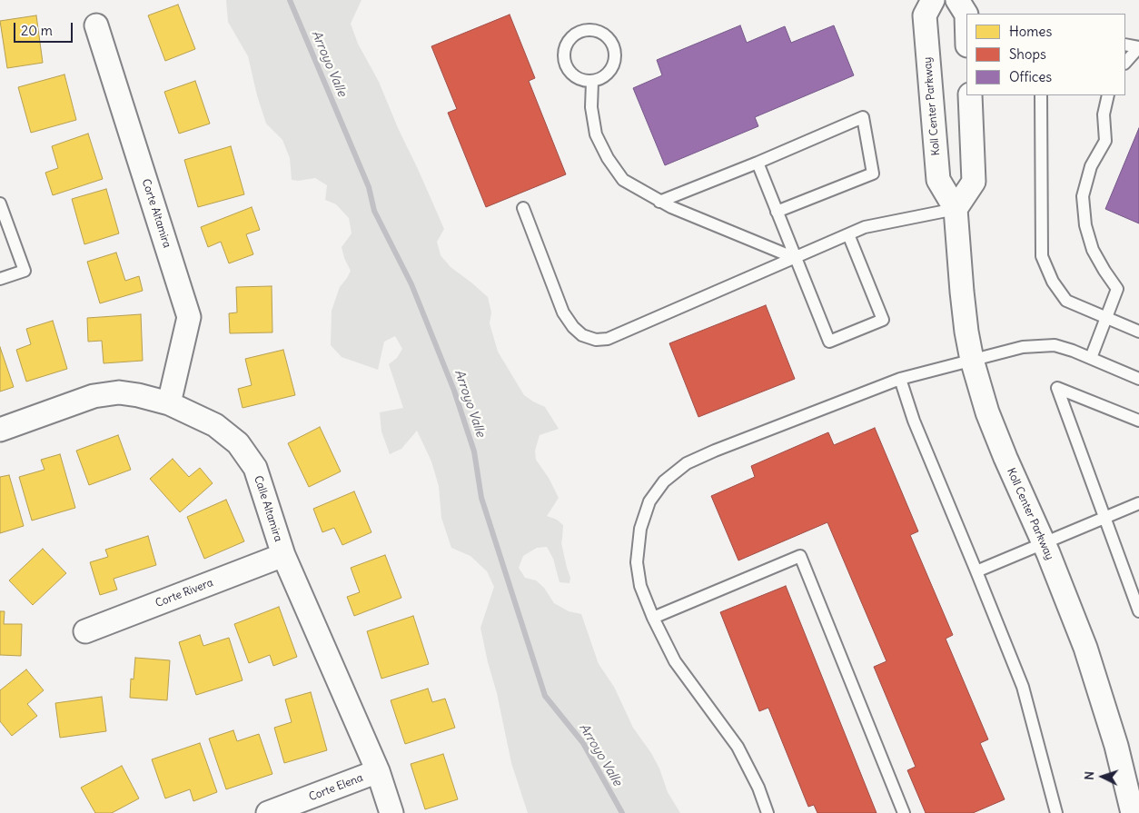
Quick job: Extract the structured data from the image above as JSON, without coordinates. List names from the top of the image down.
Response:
{
  "streets": {
    "street": [
      "Koll Center Parkway",
      "Corte Altamira",
      "Calle Altamira",
      "Corte Rivera",
      "Corte Elena"
    ]
  },
  "crossings": [
    ["Corte Altamira", "Calle Altamira"],
    ["Calle Altamira", "Corte Rivera"],
    ["Calle Altamira", "Corte Elena"]
  ],
  "water": ["Arroyo Valle"],
  "legend": ["Homes", "Shops", "Offices"],
  "scale_bar": "20 m",
  "north": "left"
}
